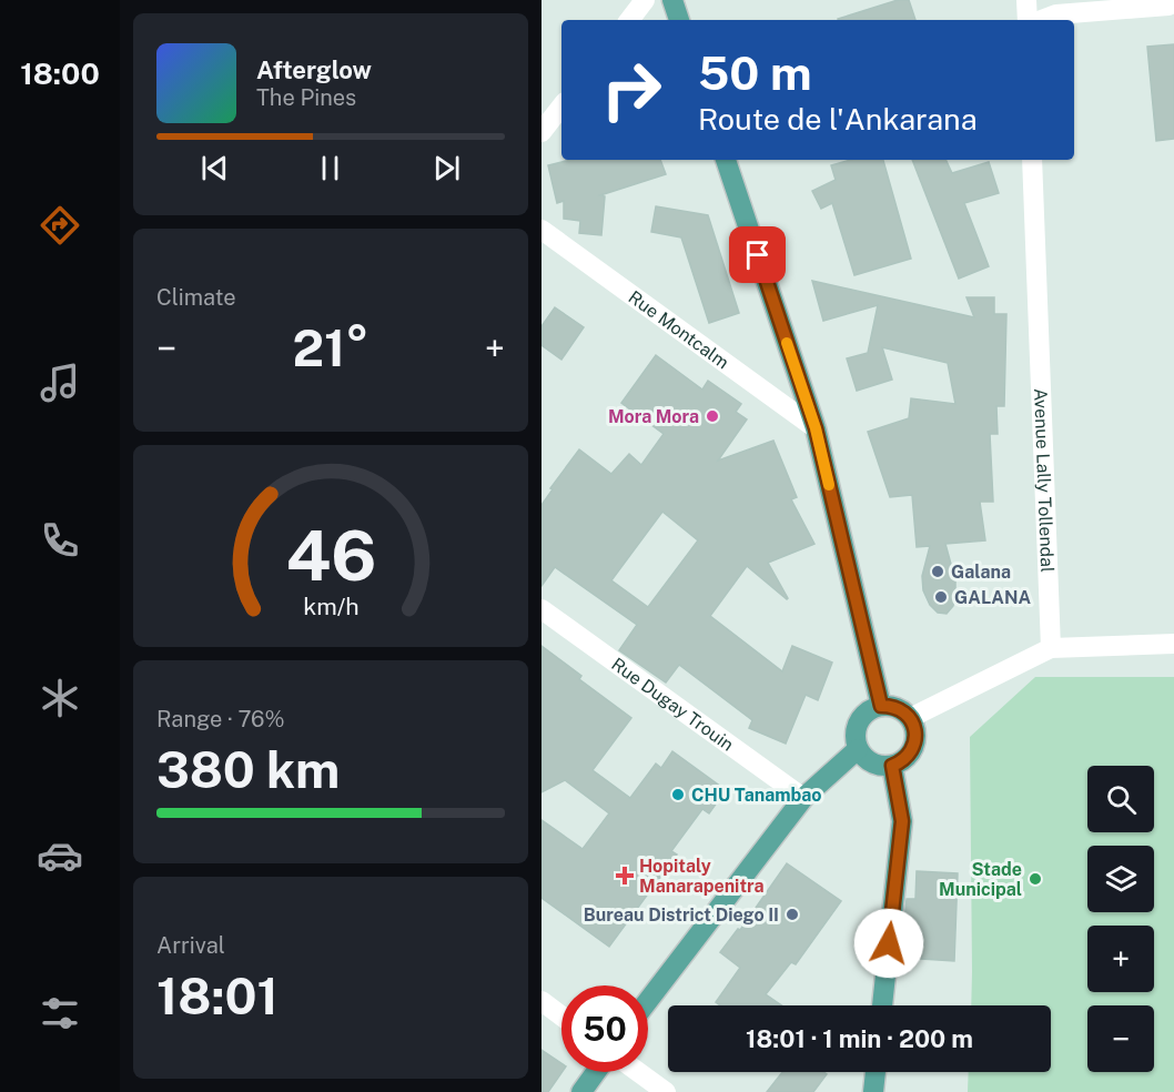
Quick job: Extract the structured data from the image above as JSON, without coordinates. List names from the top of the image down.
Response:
{
  "streets": {
    "street": ["Rue Montcalm", "Avenue Lally Tollendal", "Rue Dugay Trouin"]
  },
  "places": {
    "other": [
      "Mora Mora",
      "Galana",
      "GALANA",
      "CHU Tanambao",
      "Stade Municipal",
      "Bureau District Diego II"
    ],
    "health": ["Hopitaly Manarapenitra"]
  },
  "page": {
    "tabs": "18:00",
    "turn": ["50 m", "Route de l'Ankarana"],
    "song": ["Afterglow", "The Pines"],
    "tile": [
      "Climate",
      ["Range · 76%", "380 km"],
      ["Arrival", "18:01"]
    ],
    "heat": ["−", "21°", "+"],
    "map_buttons": ["+", "−"],
    "limit": "50",
    "trip": "18:01 · 1 min · 200 m",
    "gauge": ["46", "km/h"]
  }
}
